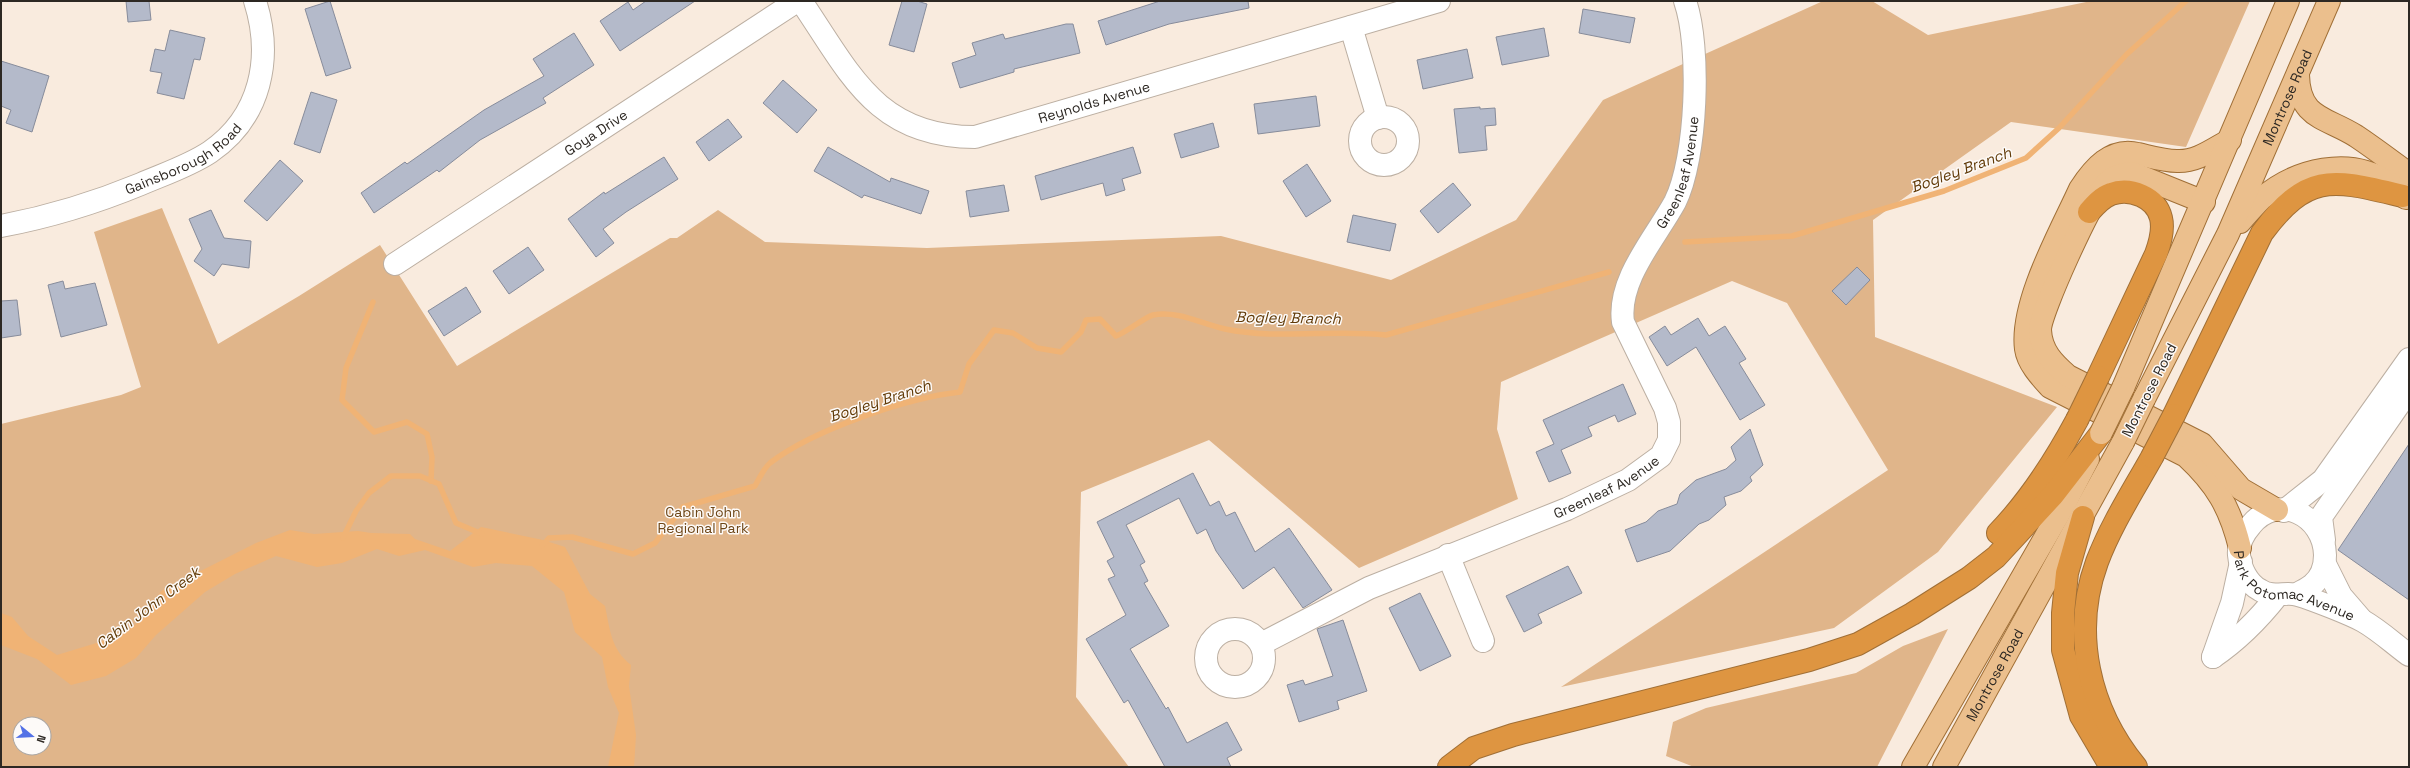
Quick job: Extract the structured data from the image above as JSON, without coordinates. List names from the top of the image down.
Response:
{
  "streets": {
    "main road": ["Montrose Road"],
    "street": [
      "Reynolds Avenue",
      "Goya Drive",
      "Gainsborough Road",
      "Greenleaf Avenue",
      "Park Potomac Avenue"
    ]
  },
  "water": ["Bogley Branch", "Cabin John Creek"],
  "parks": ["Cabin John Regional Park"],
  "north": "right"
}
